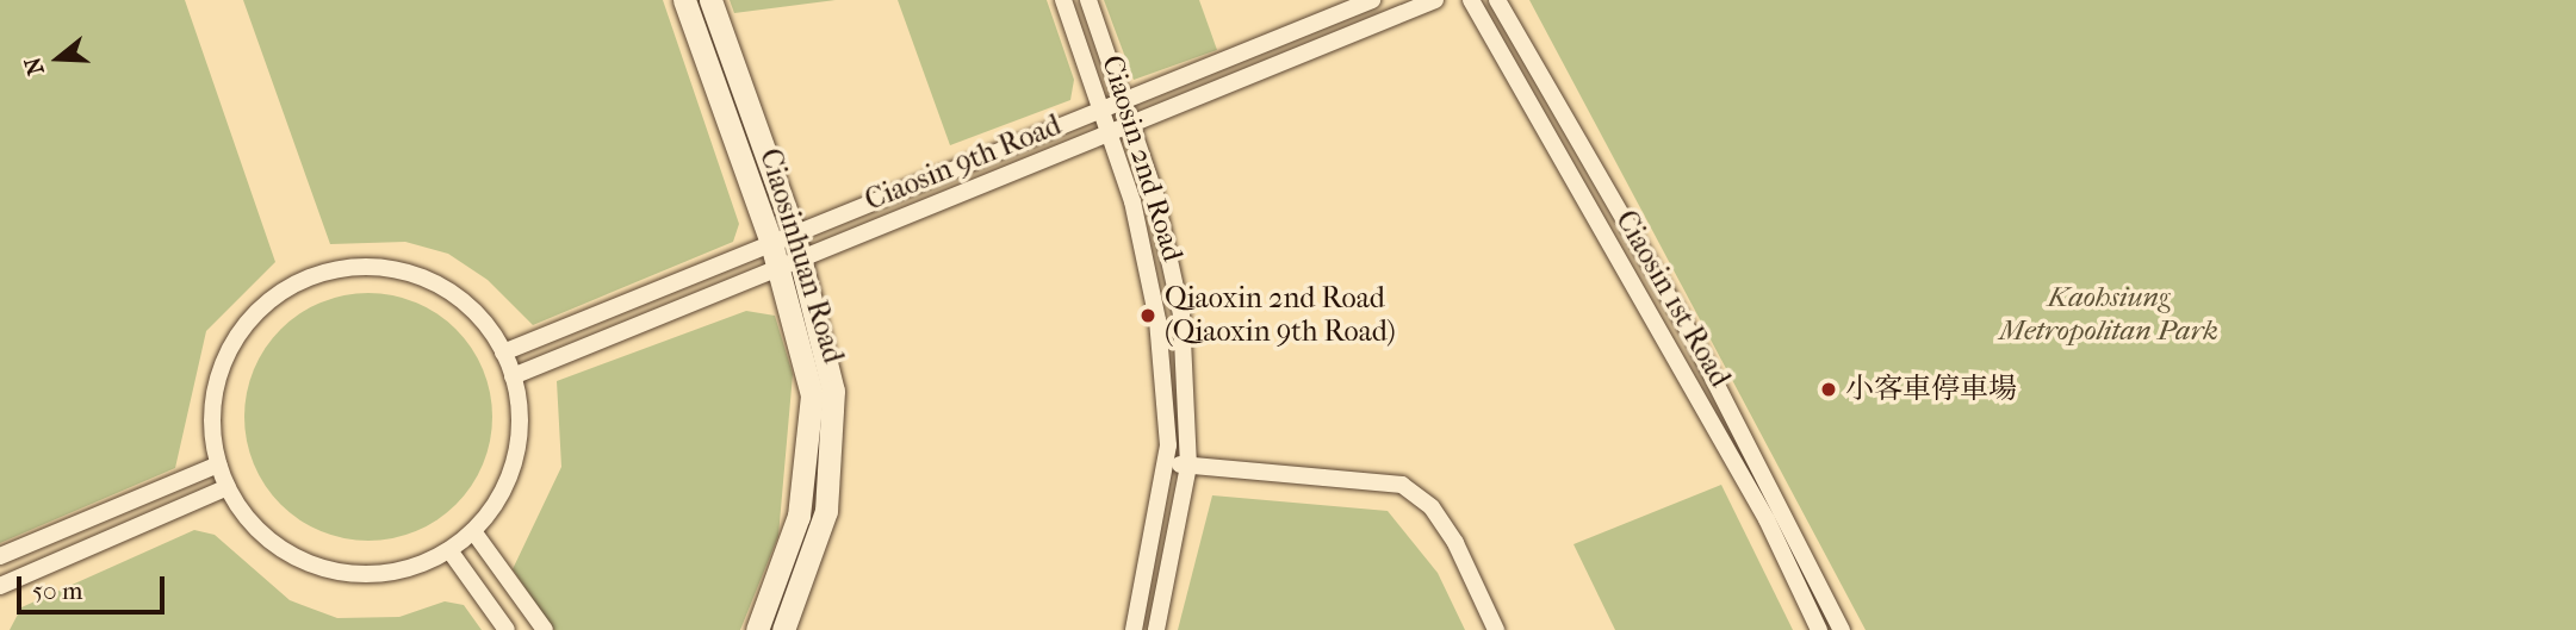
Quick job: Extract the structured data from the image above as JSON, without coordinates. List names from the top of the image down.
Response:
{
  "streets": {
    "street": [
      "Ciaosin 2nd Road",
      "Ciaosin 9th Road",
      "Ciaosinhuan Road",
      "Ciaosin 1st Road"
    ]
  },
  "crossings": [
    ["Ciaosin 2nd Road", "Ciaosin 9th Road"],
    ["Ciaosin 9th Road", "Ciaosinhuan Road"]
  ],
  "parks": ["Kaohsiung Metropolitan Park"],
  "places": ["Qiaoxin 2nd Road (Qiaoxin 9th Road)", "小客車停車場"],
  "scale_bar": "50 m",
  "north": "left"
}
